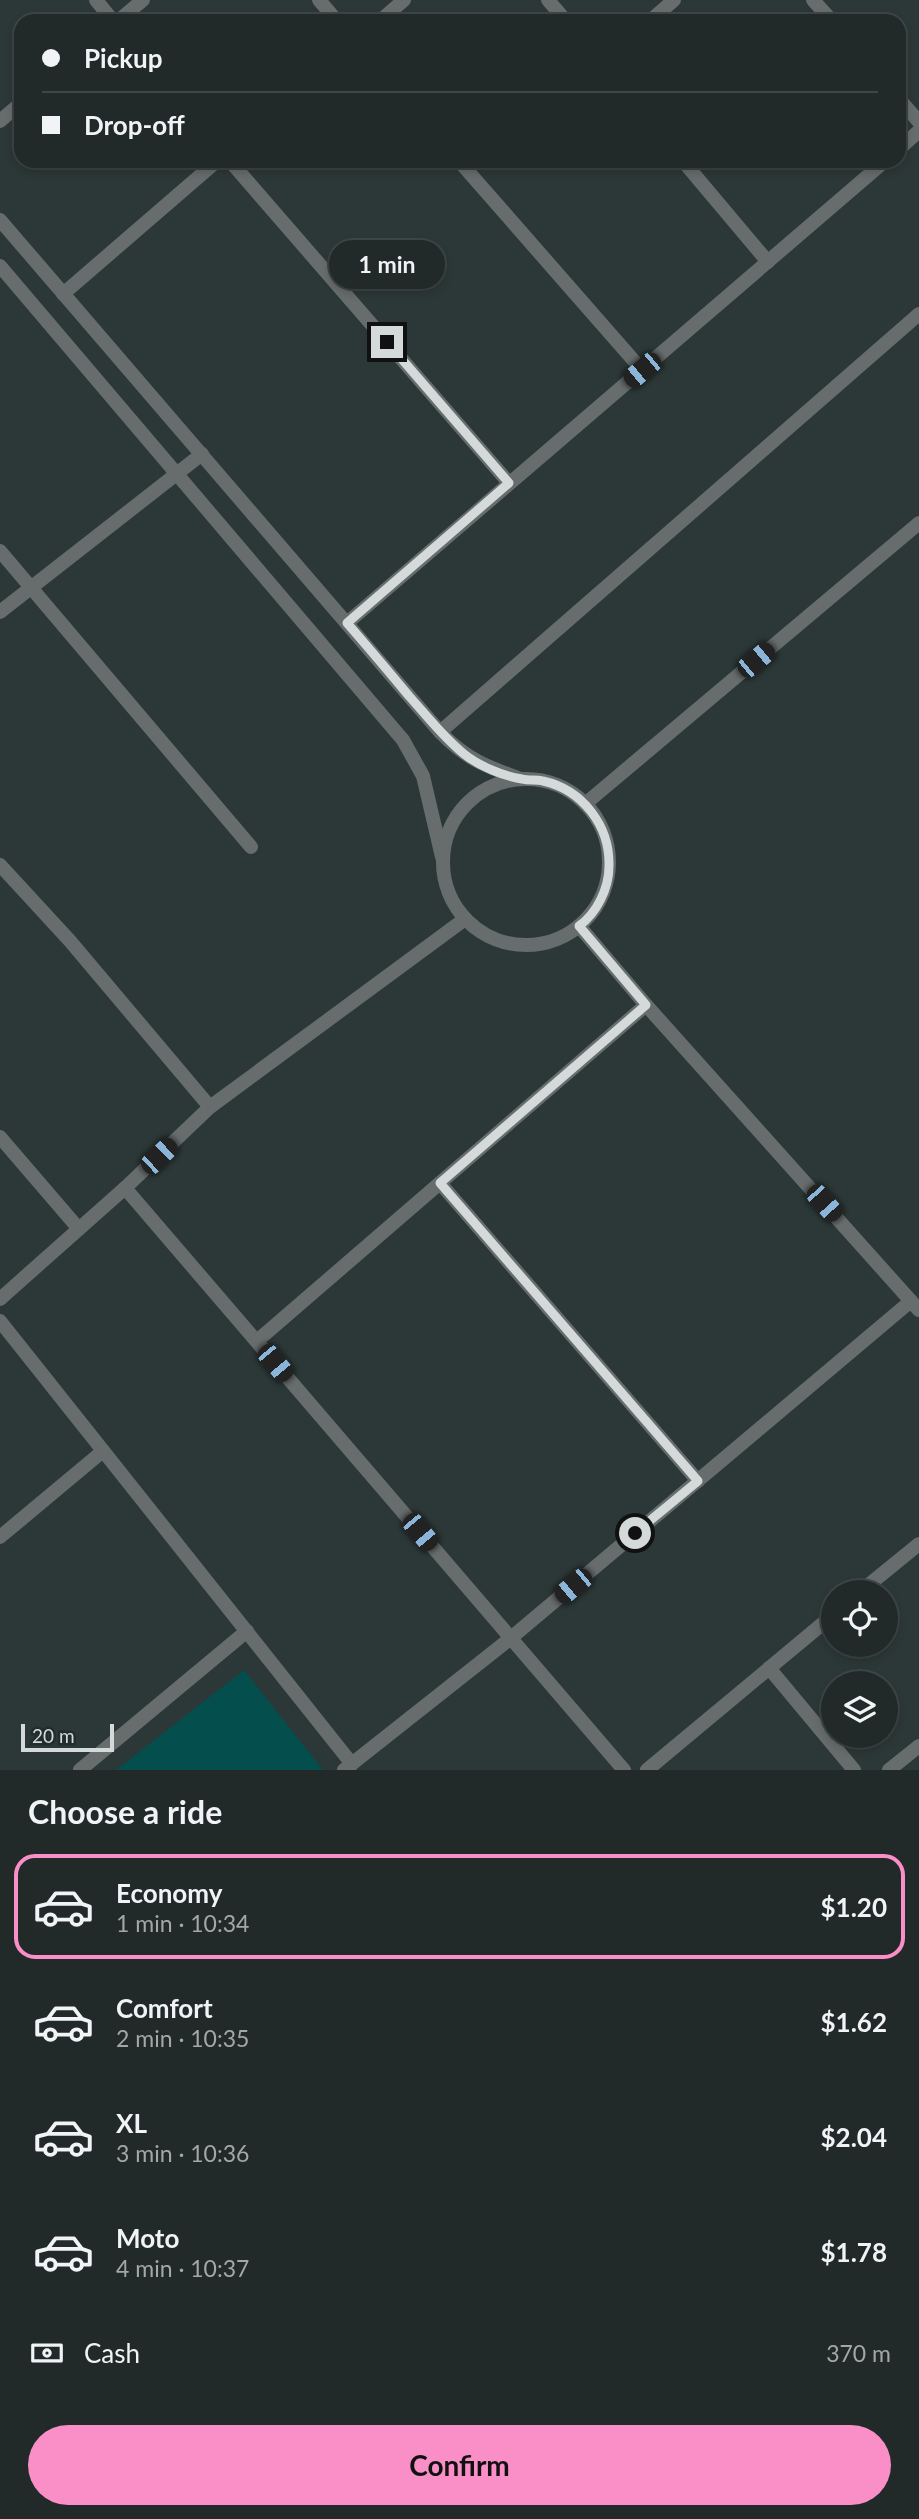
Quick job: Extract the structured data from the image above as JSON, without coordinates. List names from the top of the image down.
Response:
{
  "scale_bar": "20 m",
  "page": {
    "banner": ["Pickup", "Drop-off"],
    "bubble": "1 min",
    "scale": "20 m",
    "heading": "Choose a ride",
    "list": [
      {
        "name": "Economy",
        "note": "1 min · 10:34",
        "value": "$1.20"
      },
      {
        "name": "Comfort",
        "note": "2 min · 10:35",
        "value": "$1.62"
      },
      {
        "name": "XL",
        "note": "3 min · 10:36",
        "value": "$2.04"
      },
      {
        "name": "Moto",
        "note": "4 min · 10:37",
        "value": "$1.78"
      }
    ],
    "pay": ["Cash", "370 m"],
    "buttons": "Confirm"
  }
}
